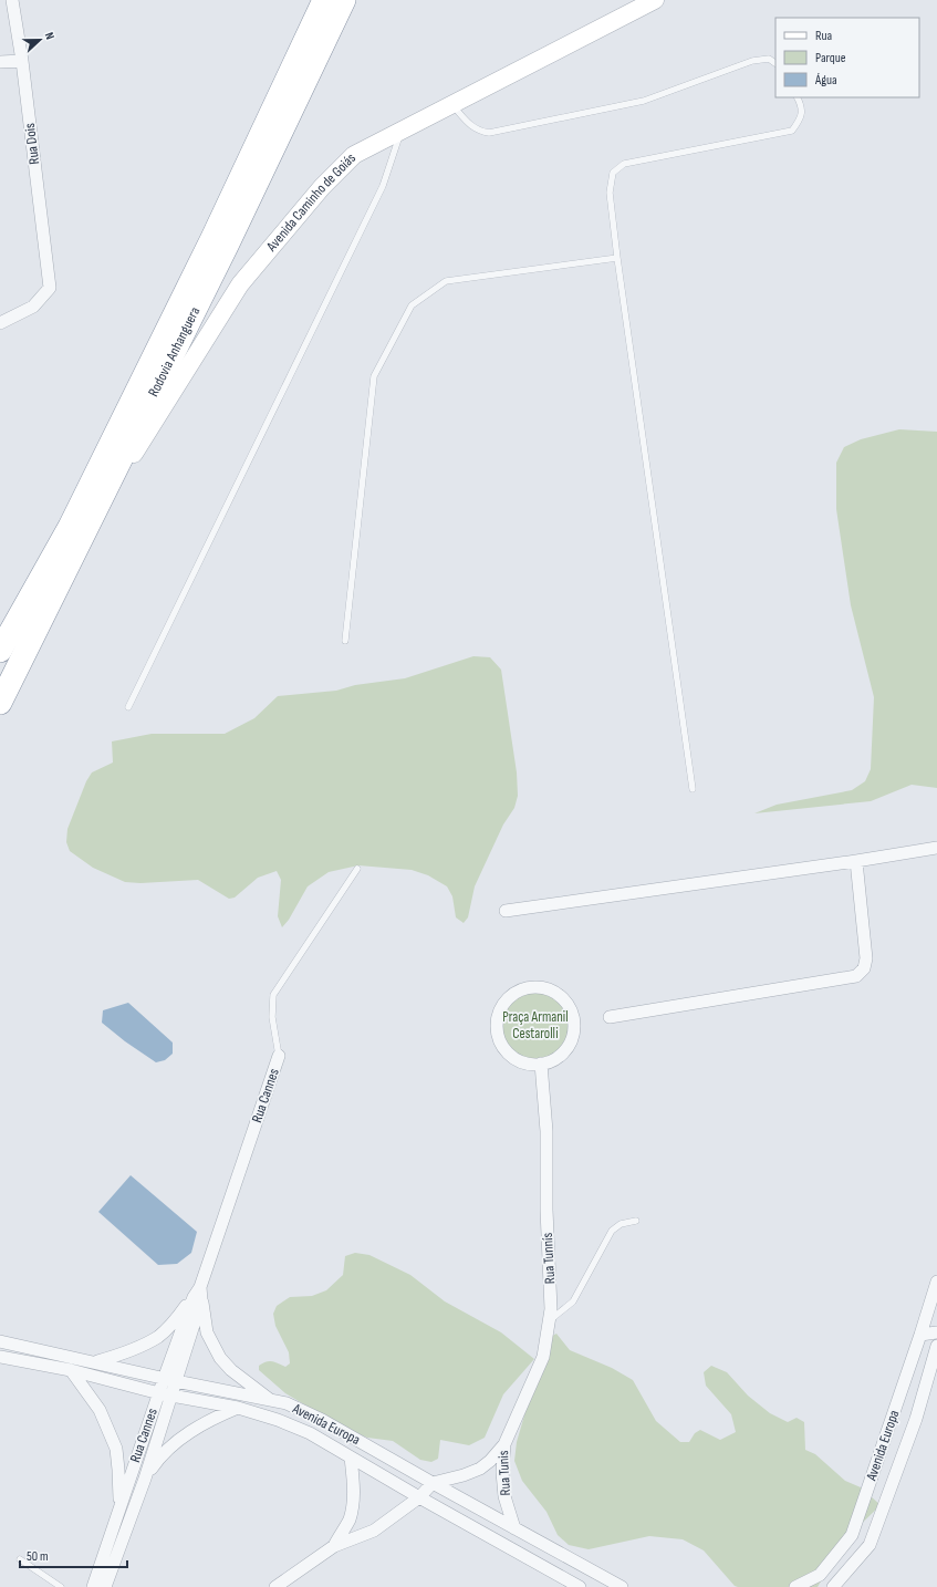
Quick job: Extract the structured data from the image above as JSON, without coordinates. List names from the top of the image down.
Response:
{
  "streets": {
    "highway": ["Rodovia Anhanguera"],
    "main road": ["Avenida Caminho de Goiás"],
    "street": [
      "Rua Dois",
      "Rua Cannes",
      "Rua Tunnís",
      "Avenida Europa",
      "Rua Tunis"
    ]
  },
  "crossings": [
    ["Avenida Caminho de Goiás", "Rodovia Anhanguera"],
    ["Rua Cannes", "Avenida Europa"],
    ["Rua Tunnís", "Rua Tunis"],
    ["Avenida Europa", "Rua Tunis"]
  ],
  "parks": ["Praça Armanil Cestarolli"],
  "legend": ["Rua", "Parque", "Água"],
  "scale_bar": "50 m",
  "north": "right"
}
